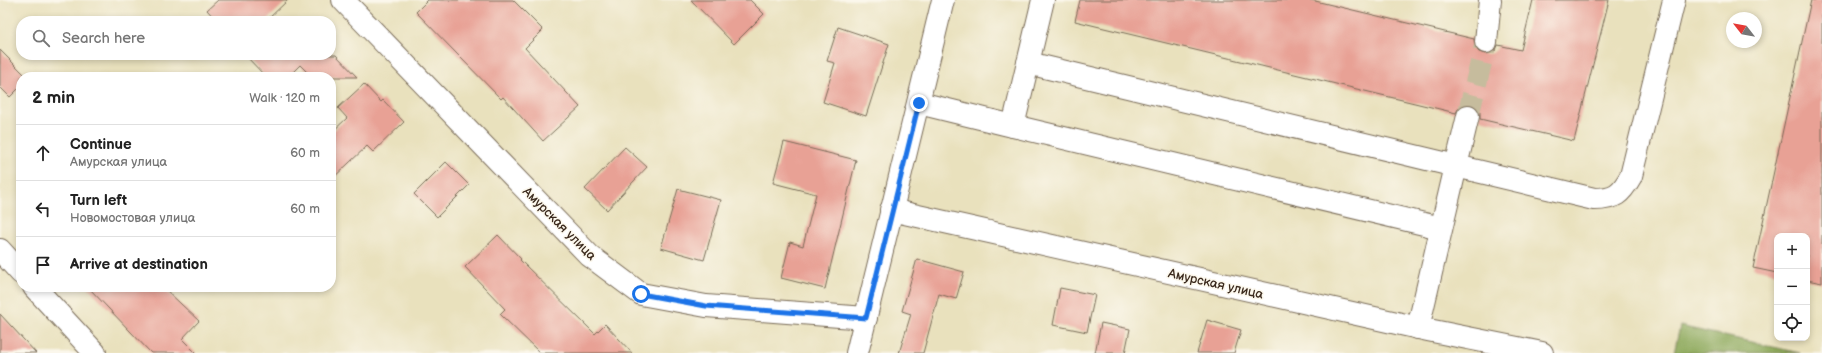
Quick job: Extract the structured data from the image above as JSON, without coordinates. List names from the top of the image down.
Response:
{
  "streets": {
    "street": ["Амурская улица"]
  },
  "north": "top left",
  "page": {
    "search": "Search here",
    "heading": ["2 min", "Walk · 120 m"],
    "list": [
      ["Continue", "Амурская улица", "60 m"],
      ["Turn left", "Новомостовая улица", "60 m"],
      "Arrive at destination"
    ],
    "map_buttons": ["+", "−"]
  }
}
